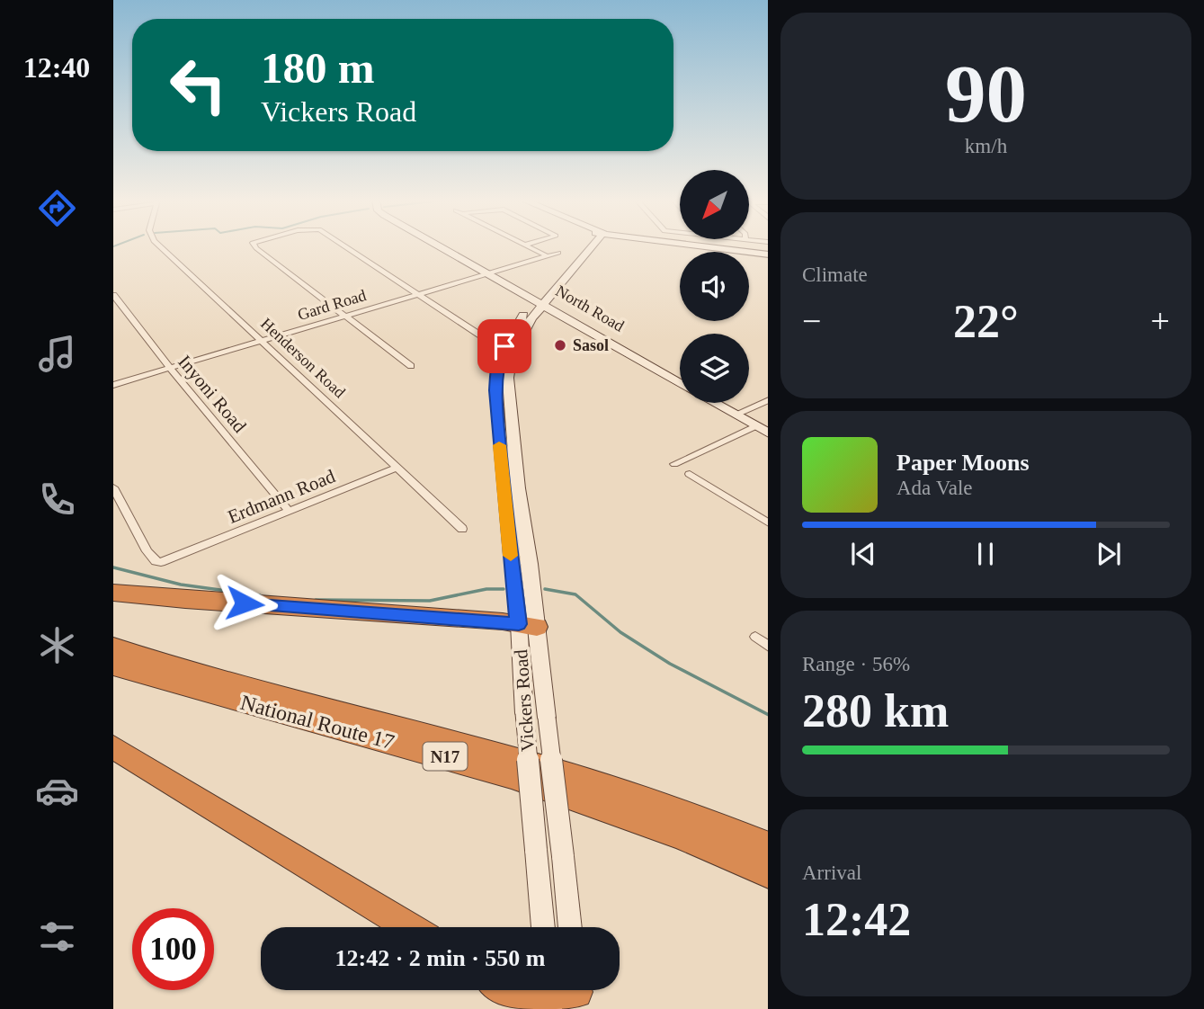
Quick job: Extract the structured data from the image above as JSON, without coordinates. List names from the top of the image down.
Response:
{
  "streets": {
    "highway": ["National Route 17", "N17"],
    "main road": ["North Road", "Vickers Road"],
    "street": [
      "Gard Road",
      "Henderson Road",
      "Inyoni Road",
      "Erdmann Road"
    ]
  },
  "crossings": [
    ["Gard Road", "North Road"],
    ["Gard Road", "Henderson Road"],
    ["Gard Road", "Inyoni Road"],
    ["North Road", "Vickers Road"],
    ["Henderson Road", "Erdmann Road"],
    ["Inyoni Road", "Erdmann Road"]
  ],
  "places": ["Sasol"],
  "north": "bottom left",
  "page": {
    "tabs": "12:40",
    "tile": [
      ["90", "km/h"],
      "Climate",
      ["Range · 56%", "280 km"],
      ["Arrival", "12:42"]
    ],
    "turn": ["180 m", "Vickers Road"],
    "heat": ["−", "22°", "+"],
    "song": ["Paper Moons", "Ada Vale"],
    "limit": "100",
    "trip": "12:42 · 2 min · 550 m"
  }
}
